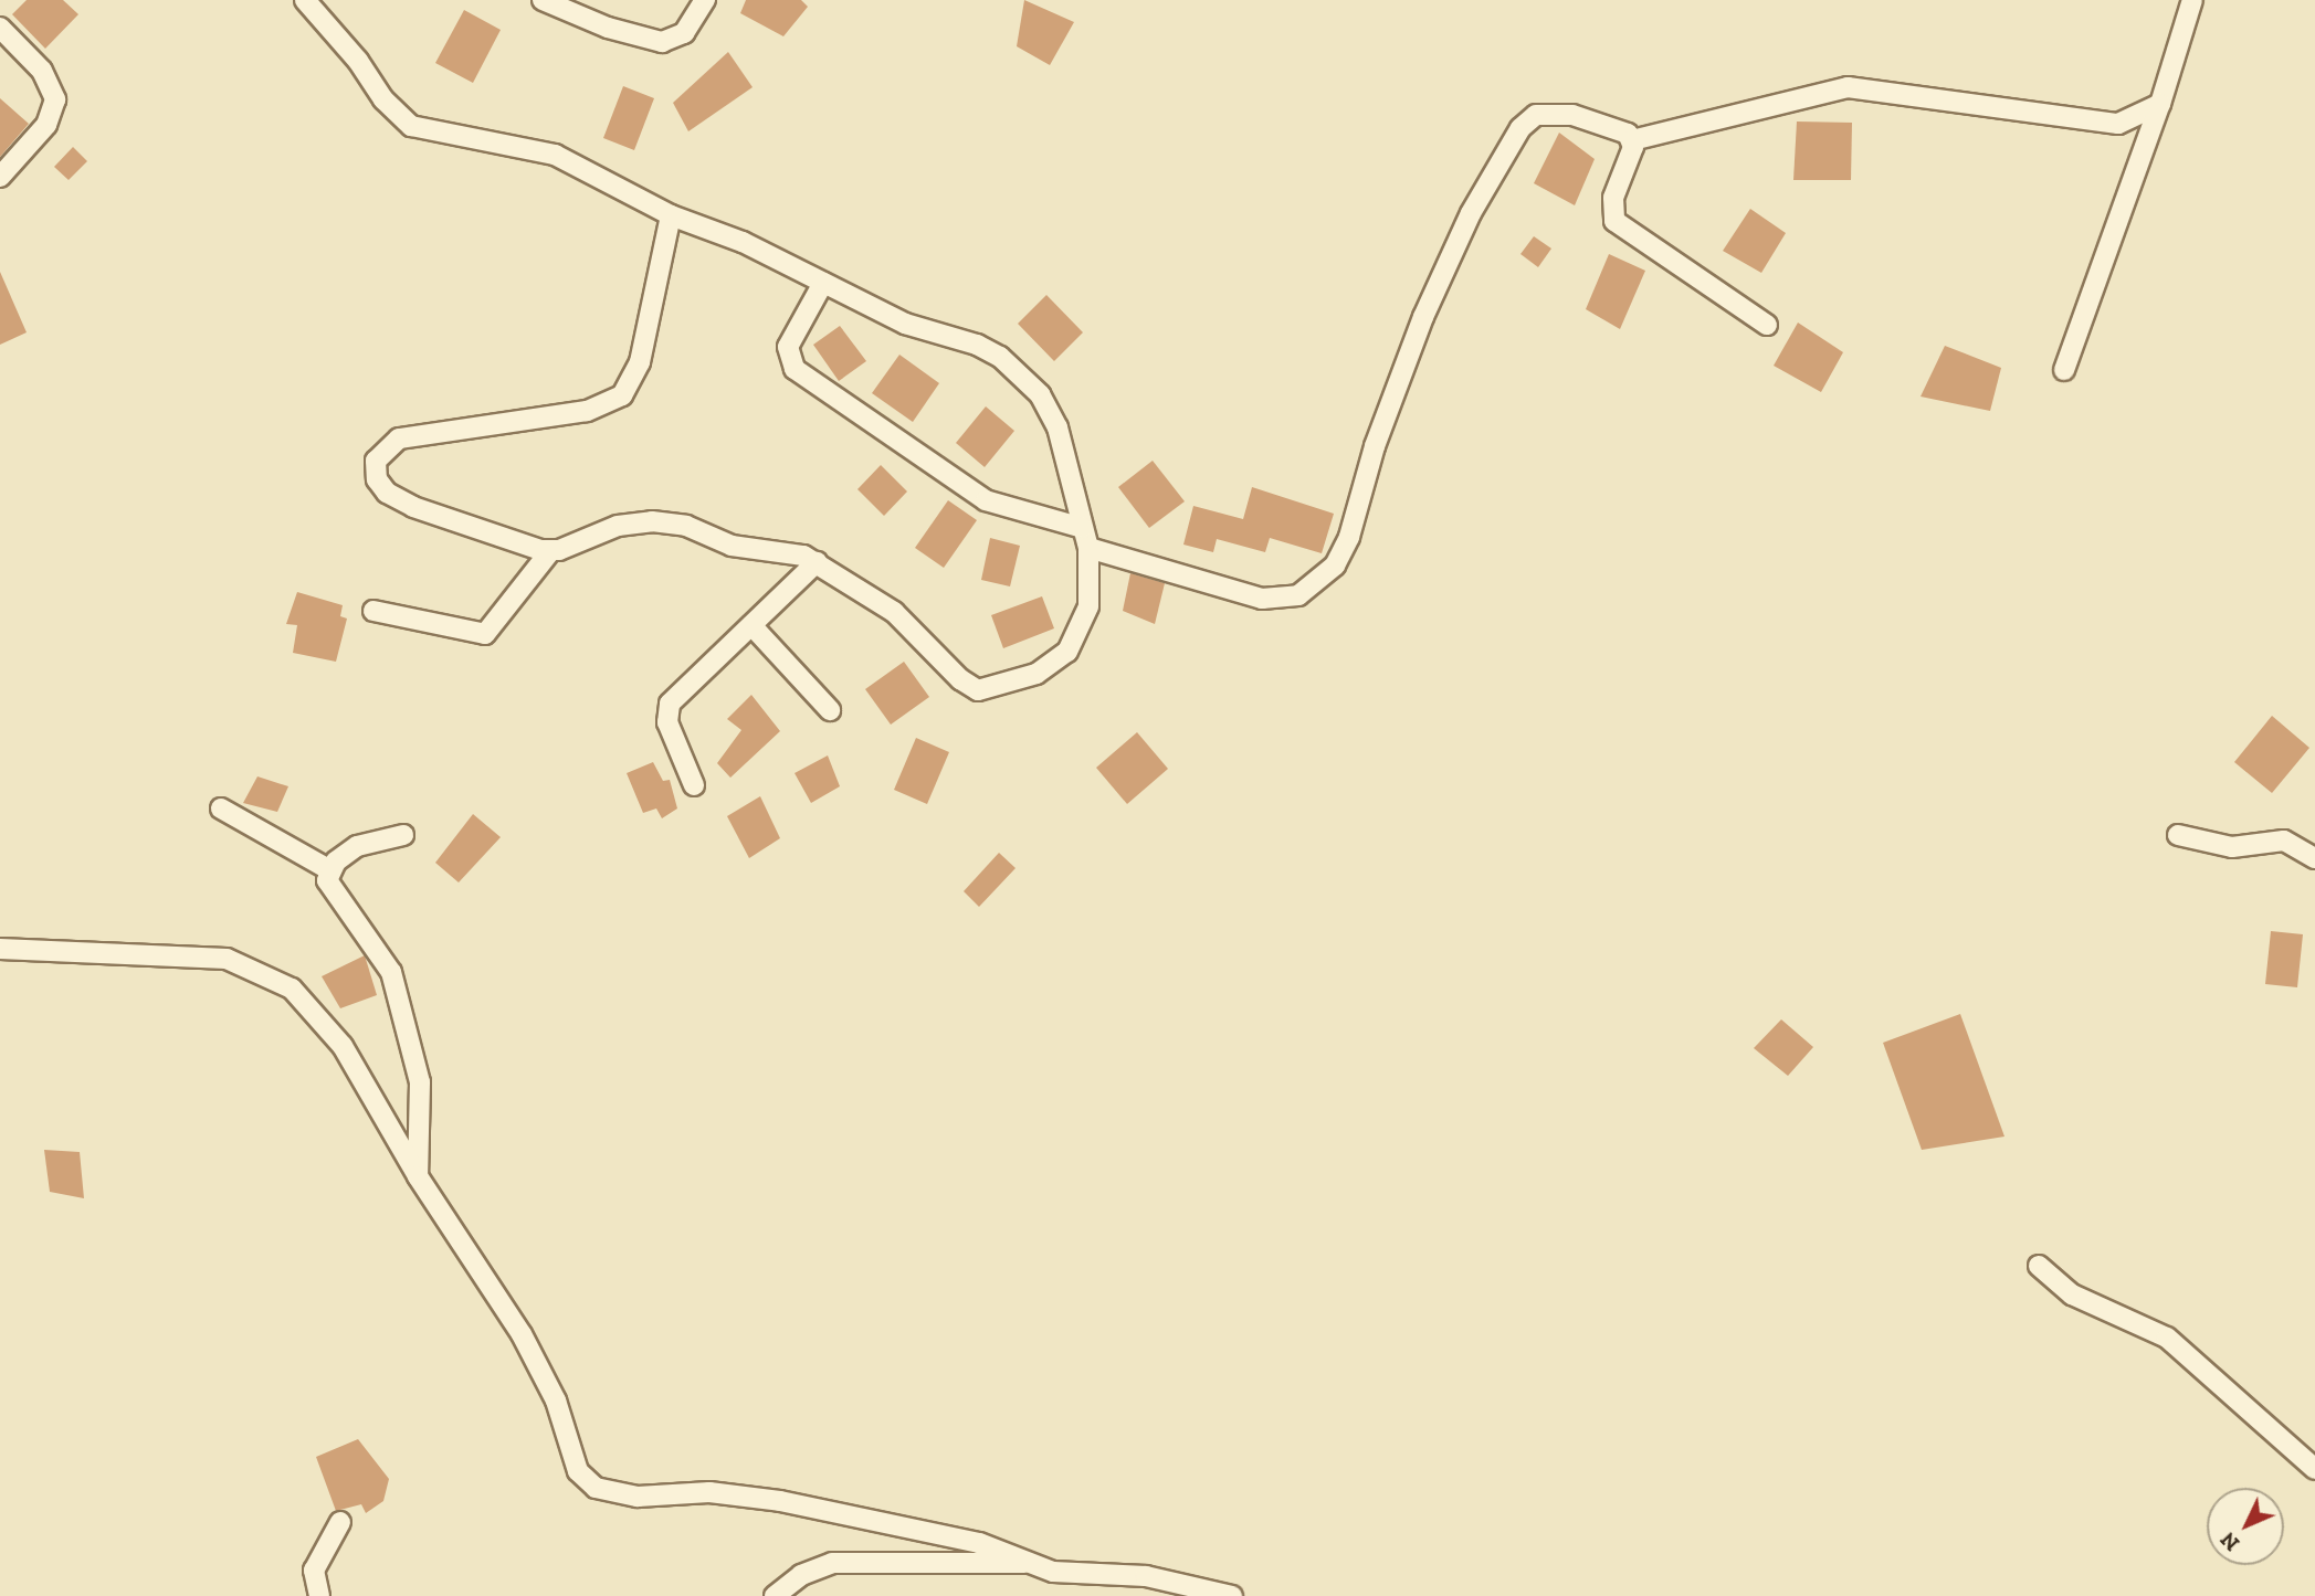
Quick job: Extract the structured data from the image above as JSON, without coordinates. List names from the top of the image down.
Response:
{
  "north": "bottom left"
}
